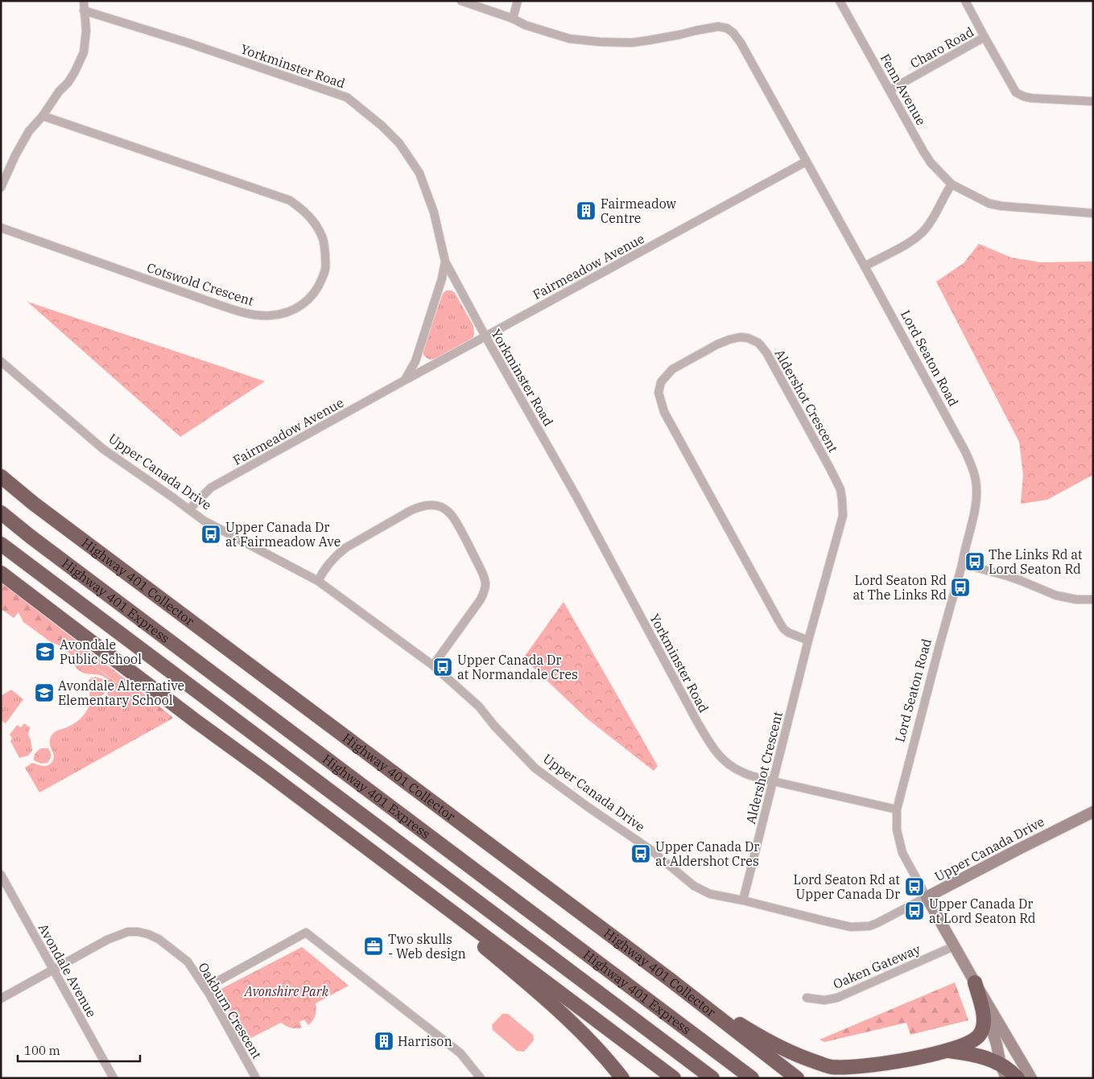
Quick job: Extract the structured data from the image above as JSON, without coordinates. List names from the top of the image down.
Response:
{
  "streets": {
    "highway": ["Highway 401 Collector", "Highway 401 Express"],
    "street": [
      "Charo Road",
      "Yorkminster Road",
      "Fenn Avenue",
      "Fairmeadow Avenue",
      "Cotswold Crescent",
      "Lord Seaton Road",
      "Aldershot Crescent",
      "Upper Canada Drive",
      "Oaken Gateway",
      "Avondale Avenue",
      "Oakburn Crescent"
    ]
  },
  "crossings": [
    ["Charo Road", "Fenn Avenue"],
    ["Yorkminster Road", "Fairmeadow Avenue"],
    ["Yorkminster Road", "Lord Seaton Road"],
    ["Yorkminster Road", "Aldershot Crescent"],
    ["Fairmeadow Avenue", "Lord Seaton Road"],
    ["Fairmeadow Avenue", "Upper Canada Drive"],
    ["Lord Seaton Road", "Upper Canada Drive"],
    ["Lord Seaton Road", "Oaken Gateway"],
    ["Aldershot Crescent", "Upper Canada Drive"],
    ["Avondale Avenue", "Oakburn Crescent"]
  ],
  "parks": ["Avonshire Park"],
  "places": {
    "building": ["Fairmeadow Centre", "Harrison"],
    "bus stop": [
      "Upper Canada Dr at Fairmeadow Ave",
      "The Links Rd at Lord Seaton Rd",
      "Lord Seaton Rd at The Links Rd",
      "Upper Canada Dr at Normandale Cres",
      "Upper Canada Dr at Aldershot Cres",
      "Lord Seaton Rd at Upper Canada Dr",
      "Upper Canada Dr at Lord Seaton Rd"
    ],
    "school or university": ["Avondale Public School", "Avondale Alternative Elementary School"],
    "office": ["Two skulls - Web design"]
  },
  "scale_bar": "100 m"
}
